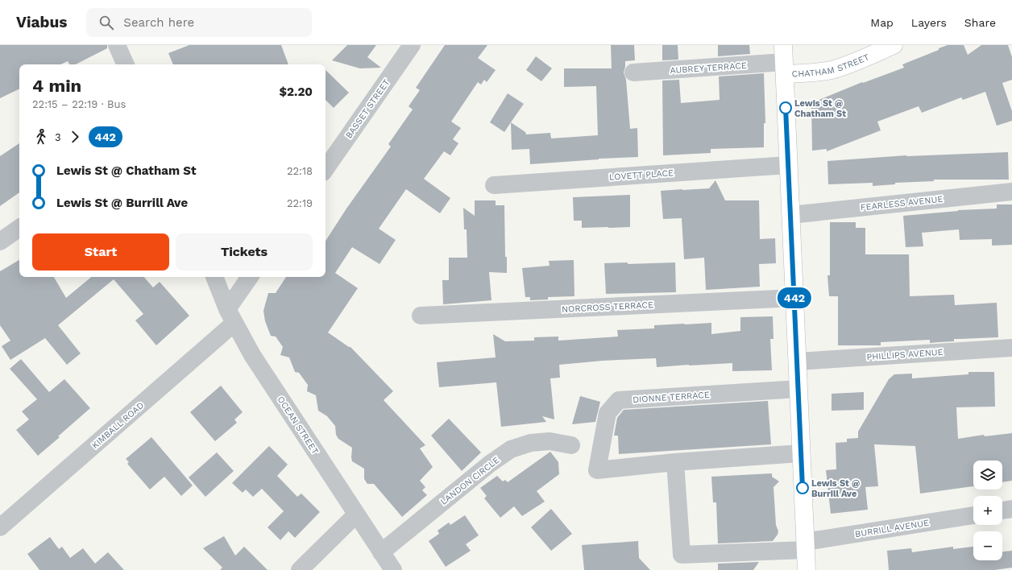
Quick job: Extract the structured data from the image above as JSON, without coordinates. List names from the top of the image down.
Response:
{
  "streets": {
    "main road": ["CHATHAM STREET"],
    "street": [
      "AUBREY TERRACE",
      "BASSET STREET",
      "LOVETT PLACE",
      "FEARLESS AVENUE",
      "NORCROSS TERRACE",
      "PHILLIPS AVENUE",
      "DIONNE TERRACE",
      "KIMBALL ROAD",
      "OCEAN STREET",
      "LANDON CIRCLE",
      "BURRILL AVENUE"
    ]
  },
  "crossings": [
    ["CHATHAM STREET", "AUBREY TERRACE"],
    ["DIONNE TERRACE", "BURRILL AVENUE"],
    ["KIMBALL ROAD", "OCEAN STREET"],
    ["OCEAN STREET", "LANDON CIRCLE"]
  ],
  "places": ["Lewis St @ Chatham St", "Lewis St @ Burrill Ave"],
  "lines": ["bus line 442"],
  "page": {
    "header": "Viabus",
    "search": "Search here",
    "nav": ["Map", "Layers", "Share"],
    "on_map": "442",
    "heading": ["4 min", "22:15 – 22:19 · Bus", "$2.20"],
    "legs": ["3", "442"],
    "list": [
      {
        "name": "Lewis St @ Chatham St",
        "value": "22:18"
      },
      {
        "name": "Lewis St @ Burrill Ave",
        "value": "22:19"
      }
    ],
    "buttons": ["Start", "Tickets"],
    "map_buttons": ["+", "−"]
  }
}
